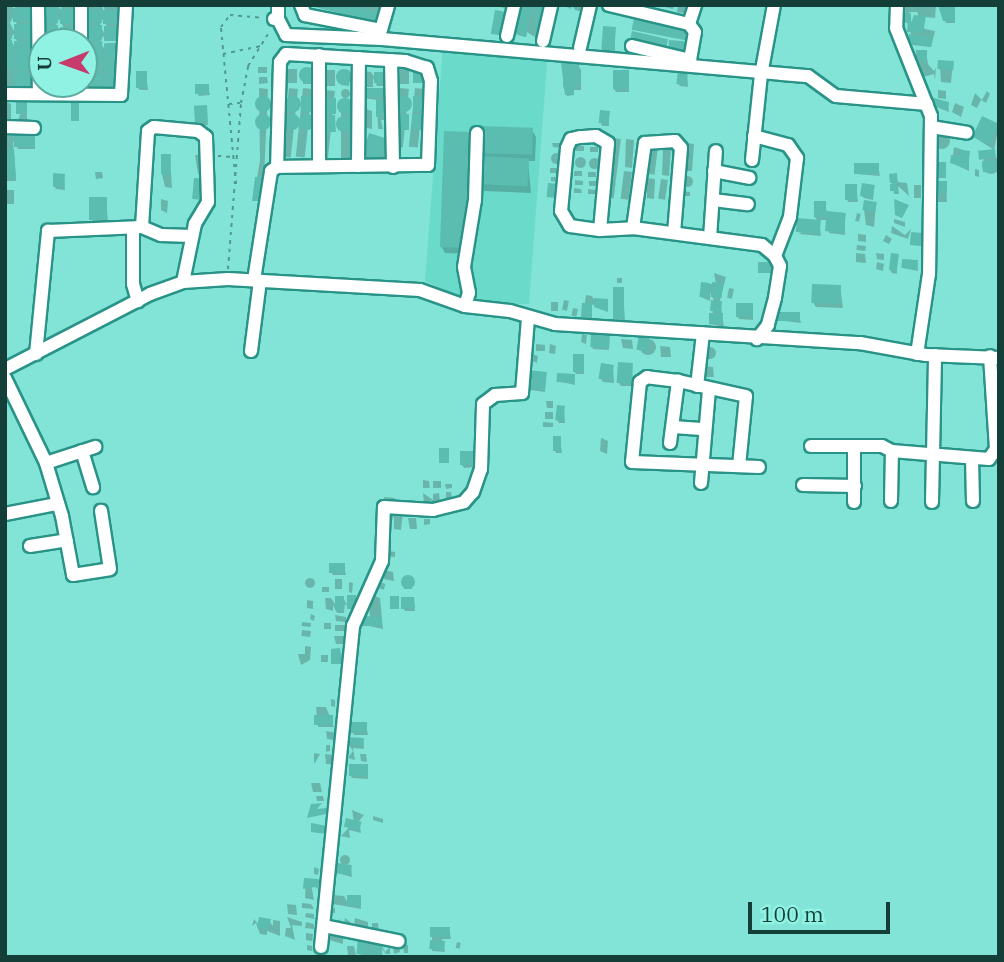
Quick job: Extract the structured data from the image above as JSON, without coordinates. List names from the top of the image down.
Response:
{
  "scale_bar": "100 m",
  "north": "left"
}
